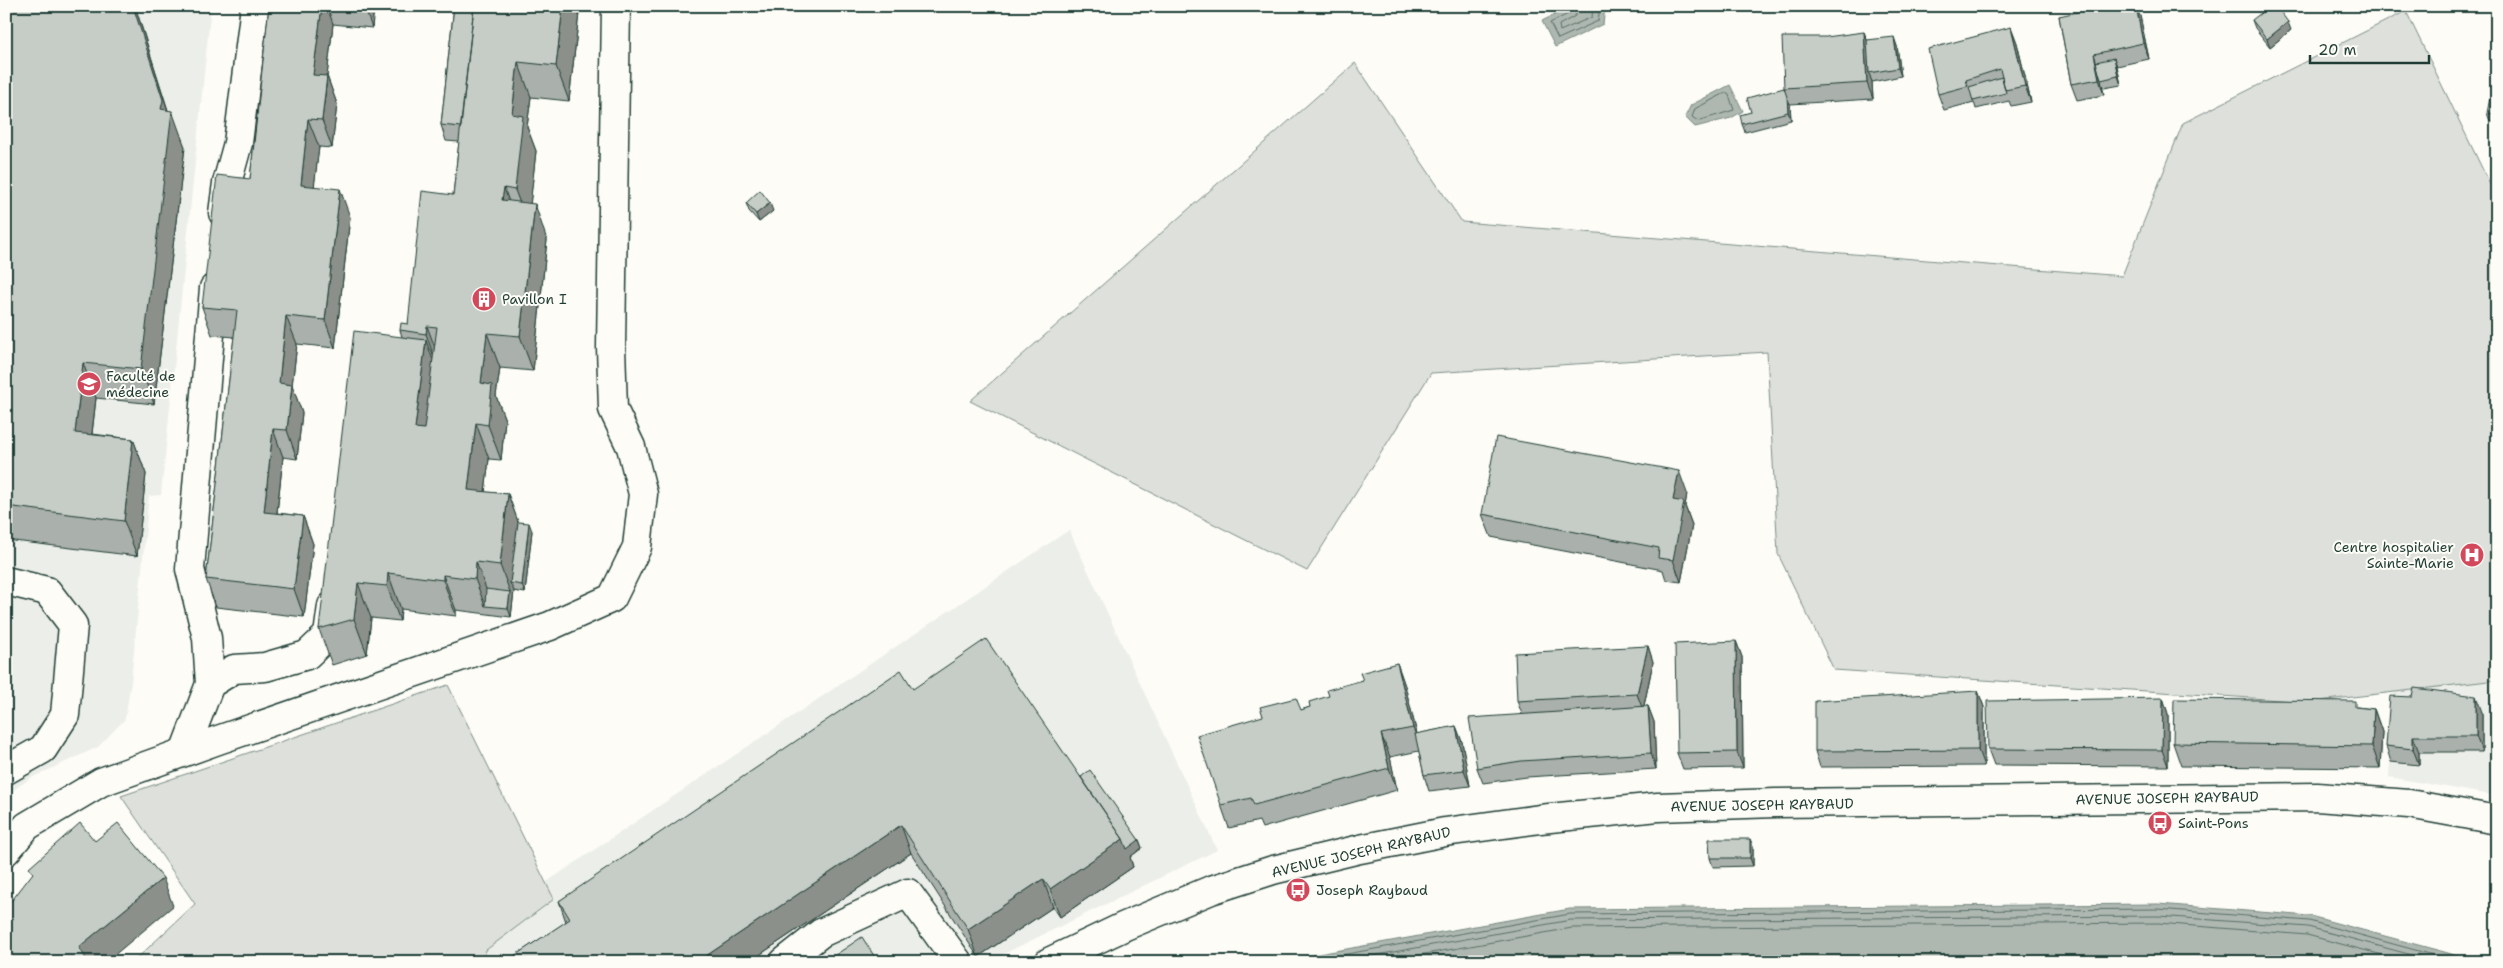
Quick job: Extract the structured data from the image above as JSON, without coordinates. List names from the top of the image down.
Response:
{
  "streets": {
    "main road": ["AVENUE JOSEPH RAYBAUD"]
  },
  "places": {
    "building": ["Pavillon I"],
    "school or university": ["Faculté de médecine"],
    "hospital": ["Centre hospitalier Sainte-Marie"],
    "bus stop": ["Saint-Pons", "Joseph Raybaud"]
  },
  "scale_bar": "20 m"
}
